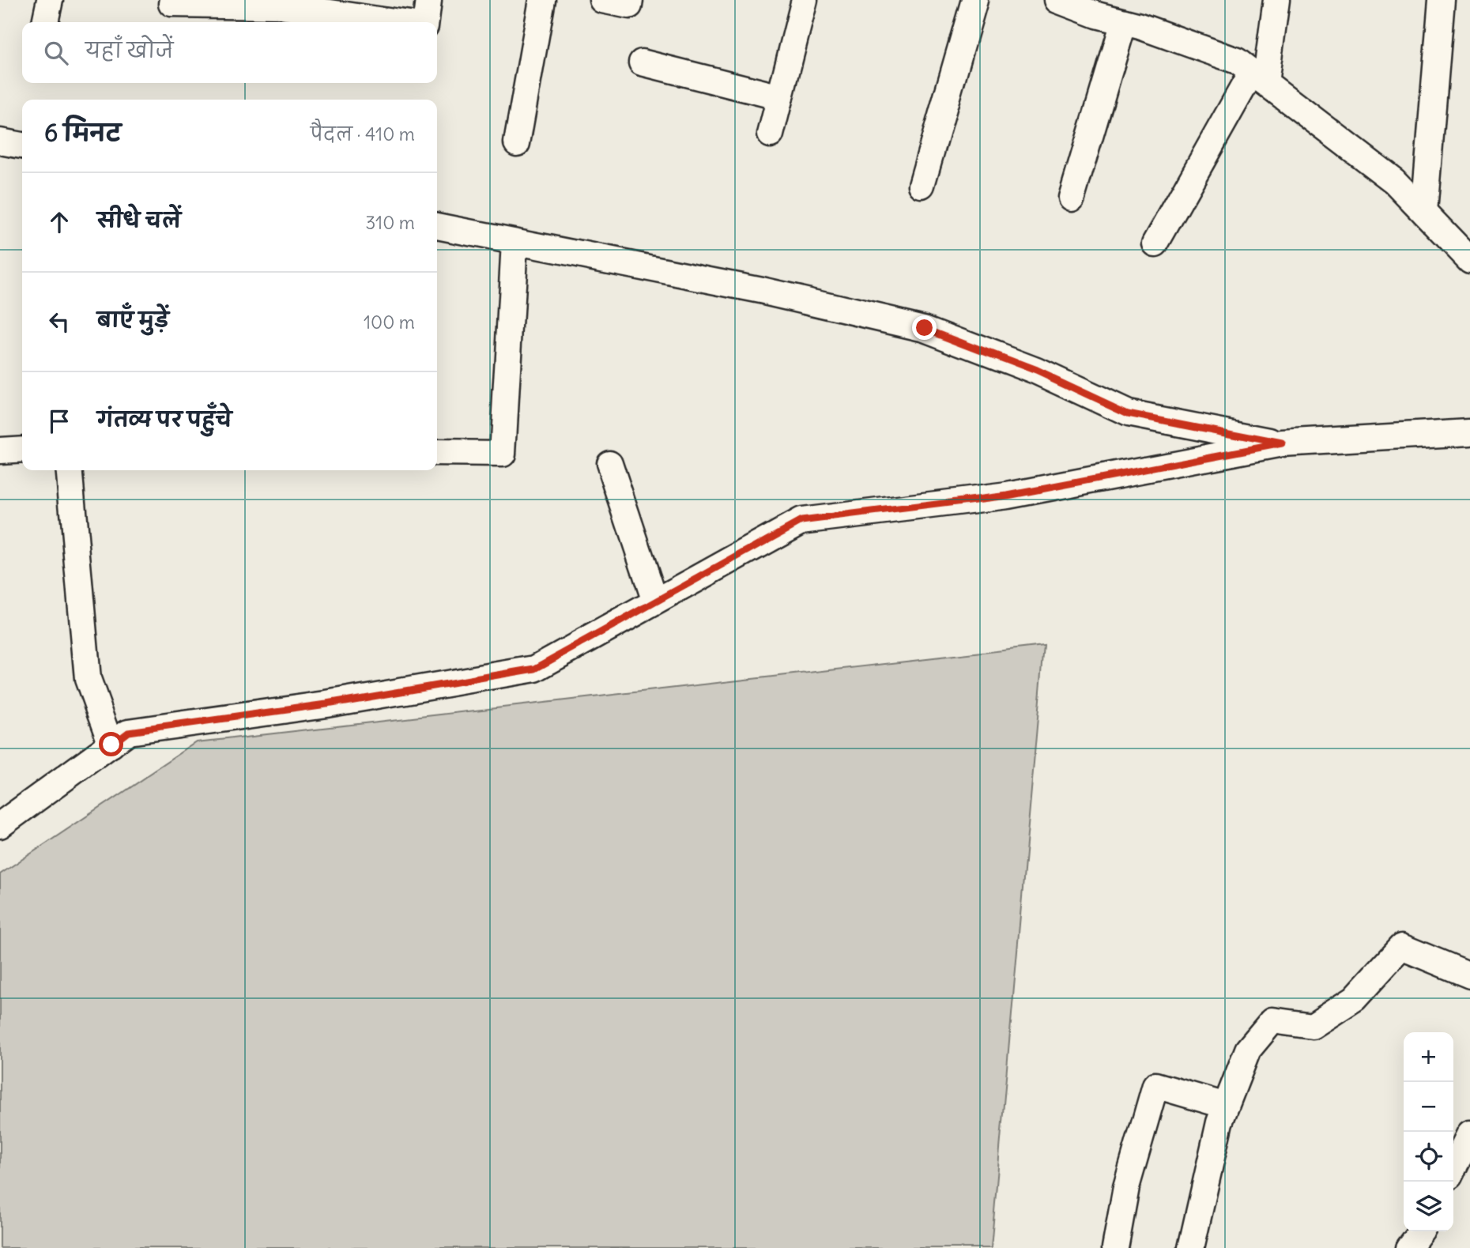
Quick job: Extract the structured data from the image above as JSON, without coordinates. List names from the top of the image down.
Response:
{
  "page": {
    "search": "यहाँ खोजें",
    "heading": ["6 मिनट", "पैदल · 410 m"],
    "list": [
      ["सीधे चलें", "310 m"],
      ["बाएँ मुड़ें", "100 m"],
      "गंतव्य पर पहुँचे"
    ],
    "map_buttons": ["+", "−"]
  }
}
